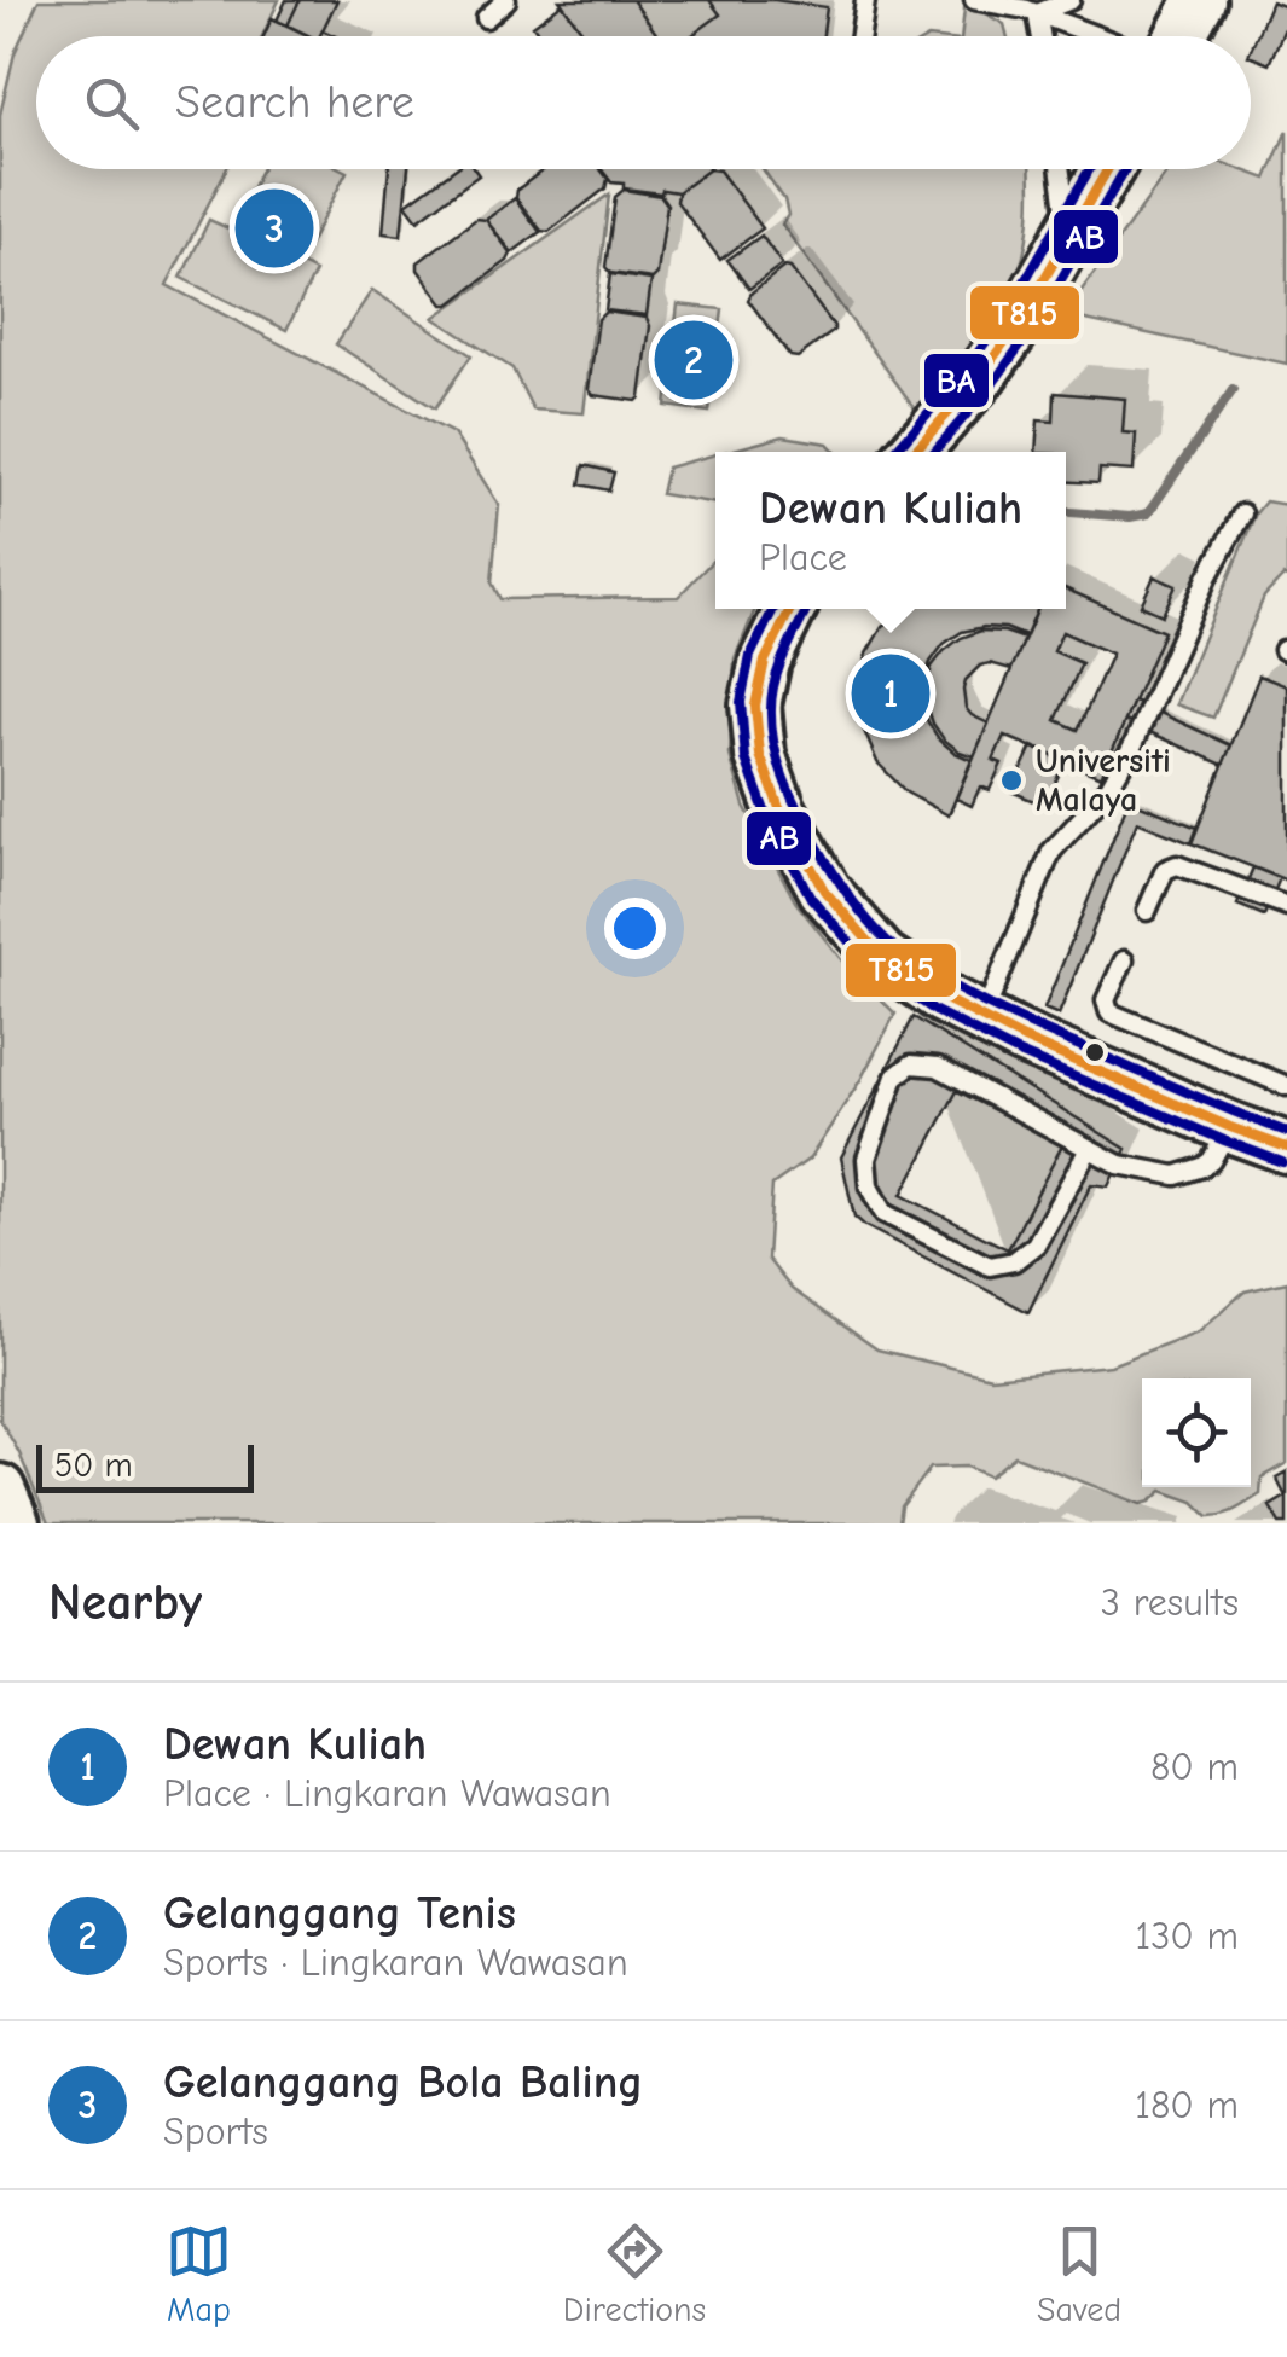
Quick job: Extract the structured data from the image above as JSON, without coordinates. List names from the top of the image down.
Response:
{
  "places": ["Universiti Malaya"],
  "lines": ["transit line T815", "transit line AB", "transit line BA"],
  "scale_bar": "50 m",
  "page": {
    "search": "Search here",
    "pins": ["3", "2", "1"],
    "popup": ["Dewan Kuliah", "Place"],
    "scale": "50 m",
    "heading": ["Nearby", "3 results"],
    "list": [
      {
        "mark": "1",
        "name": "Dewan Kuliah",
        "note": "Place · Lingkaran Wawasan",
        "value": "80 m"
      },
      {
        "mark": "2",
        "name": "Gelanggang Tenis",
        "note": "Sports · Lingkaran Wawasan",
        "value": "130 m"
      },
      {
        "mark": "3",
        "name": "Gelanggang Bola Baling",
        "note": "Sports",
        "value": "180 m"
      }
    ],
    "nav": ["Map", "Directions", "Saved"]
  }
}
